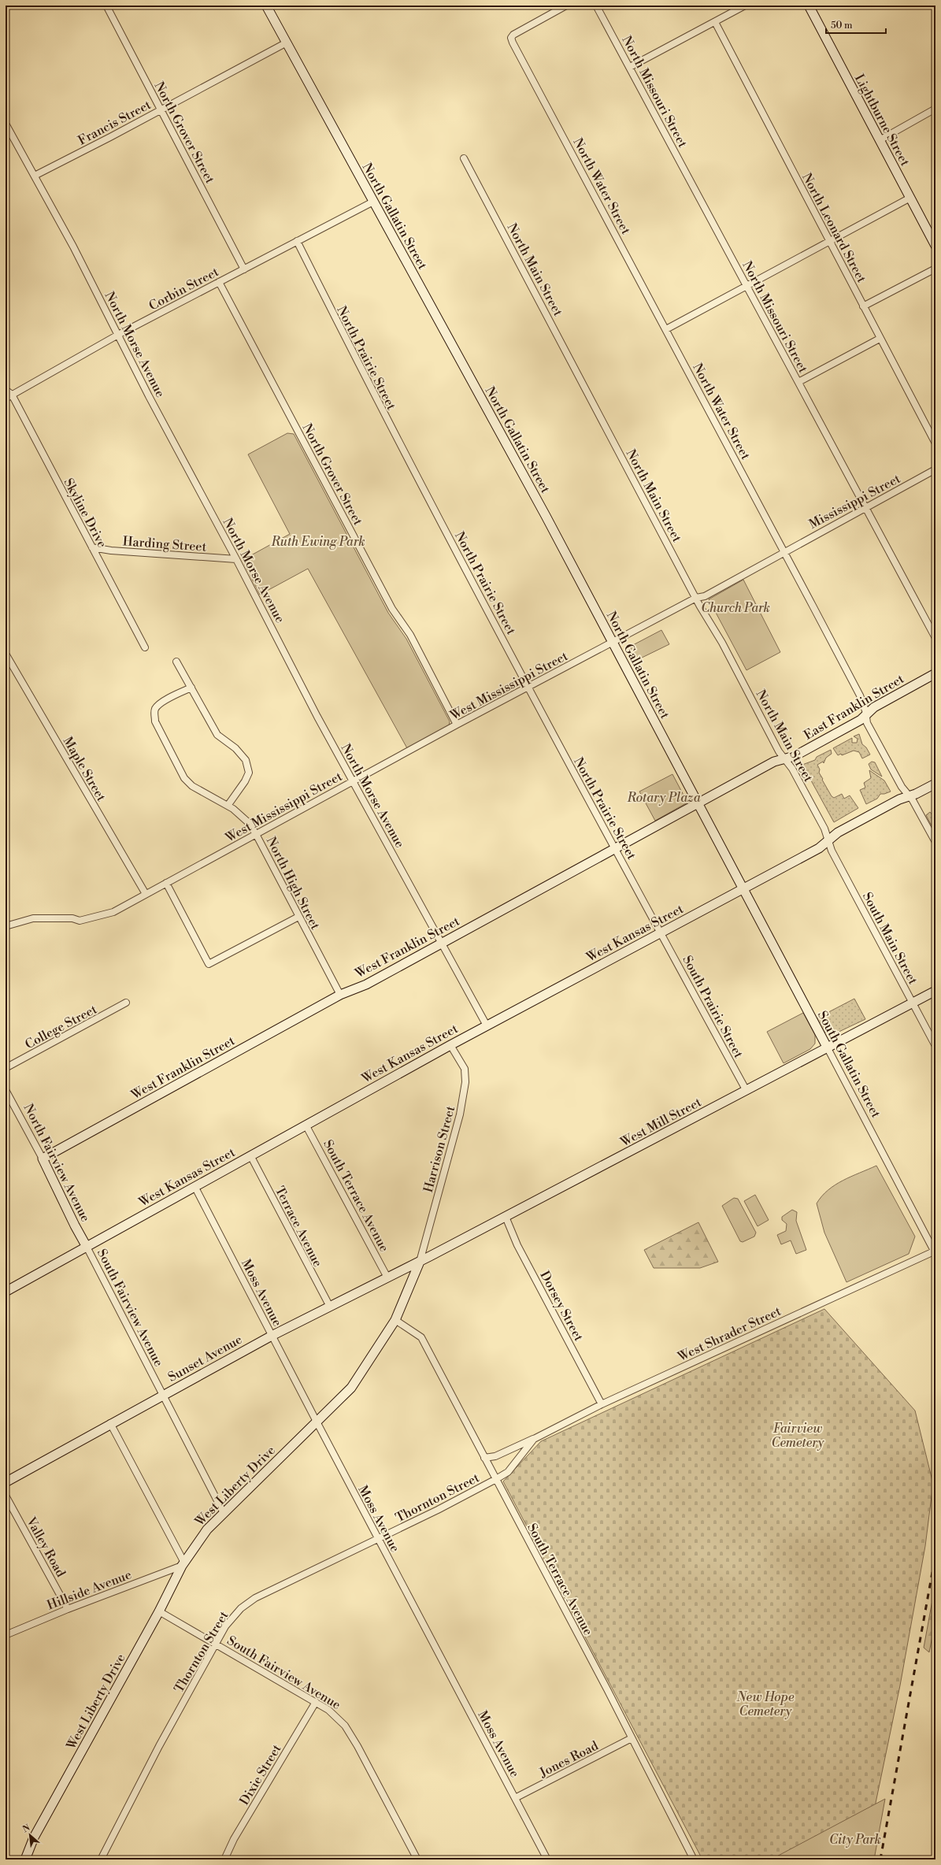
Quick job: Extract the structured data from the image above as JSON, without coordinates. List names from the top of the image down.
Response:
{
  "streets": {
    "street": [
      "North Missouri Street",
      "Lightburne Street",
      "Francis Street",
      "North Grover Street",
      "North Water Street",
      "North Gallatin Street",
      "North Leonard Street",
      "North Main Street",
      "Corbin Street",
      "North Morse Avenue",
      "North Prairie Street",
      "Mississippi Street",
      "Skyline Drive",
      "Harding Street",
      "West Mississippi Street",
      "East Franklin Street",
      "Maple Street",
      "North High Street",
      "West Kansas Street",
      "South Main Street",
      "West Franklin Street",
      "South Prairie Street",
      "College Street",
      "South Gallatin Street",
      "West Mill Street",
      "Harrison Street",
      "North Fairview Avenue",
      "South Terrace Avenue",
      "Terrace Avenue",
      "Moss Avenue",
      "Dorsey Street",
      "South Fairview Avenue",
      "West Shrader Street",
      "Sunset Avenue",
      "West Liberty Drive",
      "Thornton Street",
      "Valley Road",
      "Hillside Avenue",
      "Jones Road",
      "Dixie Street"
    ]
  },
  "crossings": [
    ["North Missouri Street", "Mississippi Street"],
    ["Francis Street", "North Grover Street"],
    ["Francis Street", "North Gallatin Street"],
    ["Francis Street", "North Morse Avenue"],
    ["North Grover Street", "Corbin Street"],
    ["North Grover Street", "West Mississippi Street"],
    ["North Water Street", "Mississippi Street"],
    ["North Water Street", "East Franklin Street"],
    ["North Water Street", "West Kansas Street"],
    ["North Gallatin Street", "Corbin Street"],
    ["North Gallatin Street", "West Mississippi Street"],
    ["North Gallatin Street", "West Kansas Street"],
    ["North Gallatin Street", "West Franklin Street"],
    ["North Gallatin Street", "South Gallatin Street"],
    ["North Main Street", "Mississippi Street"],
    ["North Main Street", "West Mississippi Street"],
    ["North Main Street", "East Franklin Street"],
    ["North Main Street", "West Kansas Street"],
    ["North Main Street", "South Main Street"],
    ["North Main Street", "West Franklin Street"],
    ["Corbin Street", "North Morse Avenue"],
    ["Corbin Street", "North Prairie Street"],
    ["Corbin Street", "Skyline Drive"],
    ["North Morse Avenue", "Harding Street"],
    ["North Morse Avenue", "West Mississippi Street"],
    ["North Morse Avenue", "West Kansas Street"],
    ["North Morse Avenue", "West Franklin Street"],
    ["North Prairie Street", "West Mississippi Street"],
    ["North Prairie Street", "West Kansas Street"],
    ["North Prairie Street", "West Franklin Street"],
    ["North Prairie Street", "South Prairie Street"],
    ["Mississippi Street", "West Mississippi Street"],
    ["Skyline Drive", "Harding Street"],
    ["West Mississippi Street", "Maple Street"],
    ["West Mississippi Street", "North High Street"],
    ["East Franklin Street", "West Franklin Street"],
    ["North High Street", "West Franklin Street"],
    ["West Kansas Street", "South Main Street"],
    ["West Kansas Street", "South Prairie Street"],
    ["West Kansas Street", "South Gallatin Street"],
    ["West Kansas Street", "Harrison Street"],
    ["West Kansas Street", "North Fairview Avenue"],
    ["West Kansas Street", "South Terrace Avenue"],
    ["West Kansas Street", "Terrace Avenue"],
    ["West Kansas Street", "Moss Avenue"],
    ["West Kansas Street", "South Fairview Avenue"],
    ["South Main Street", "West Mill Street"],
    ["West Franklin Street", "North Fairview Avenue"],
    ["South Prairie Street", "West Mill Street"],
    ["South Gallatin Street", "West Mill Street"],
    ["South Gallatin Street", "West Shrader Street"],
    ["West Mill Street", "Harrison Street"],
    ["West Mill Street", "Dorsey Street"],
    ["West Mill Street", "Sunset Avenue"],
    ["West Mill Street", "West Liberty Drive"],
    ["Harrison Street", "Sunset Avenue"],
    ["Harrison Street", "West Liberty Drive"],
    ["North Fairview Avenue", "South Fairview Avenue"],
    ["South Terrace Avenue", "West Shrader Street"],
    ["South Terrace Avenue", "Sunset Avenue"],
    ["South Terrace Avenue", "West Liberty Drive"],
    ["South Terrace Avenue", "Thornton Street"],
    ["South Terrace Avenue", "Jones Road"],
    ["Terrace Avenue", "Sunset Avenue"],
    ["Moss Avenue", "Sunset Avenue"],
    ["Moss Avenue", "West Liberty Drive"],
    ["Moss Avenue", "Thornton Street"],
    ["Moss Avenue", "Jones Road"],
    ["Dorsey Street", "West Shrader Street"],
    ["South Fairview Avenue", "Sunset Avenue"],
    ["South Fairview Avenue", "West Liberty Drive"],
    ["South Fairview Avenue", "Thornton Street"],
    ["South Fairview Avenue", "Dixie Street"],
    ["West Shrader Street", "Thornton Street"],
    ["Sunset Avenue", "West Liberty Drive"],
    ["West Liberty Drive", "Hillside Avenue"],
    ["Valley Road", "Hillside Avenue"]
  ],
  "parks": [
    "Ruth Ewing Park",
    "Church Park",
    "Rotary Plaza",
    "Fairview Cemetery",
    "New Hope Cemetery",
    "City Park"
  ],
  "scale_bar": "50 m",
  "north": "top left"
}
